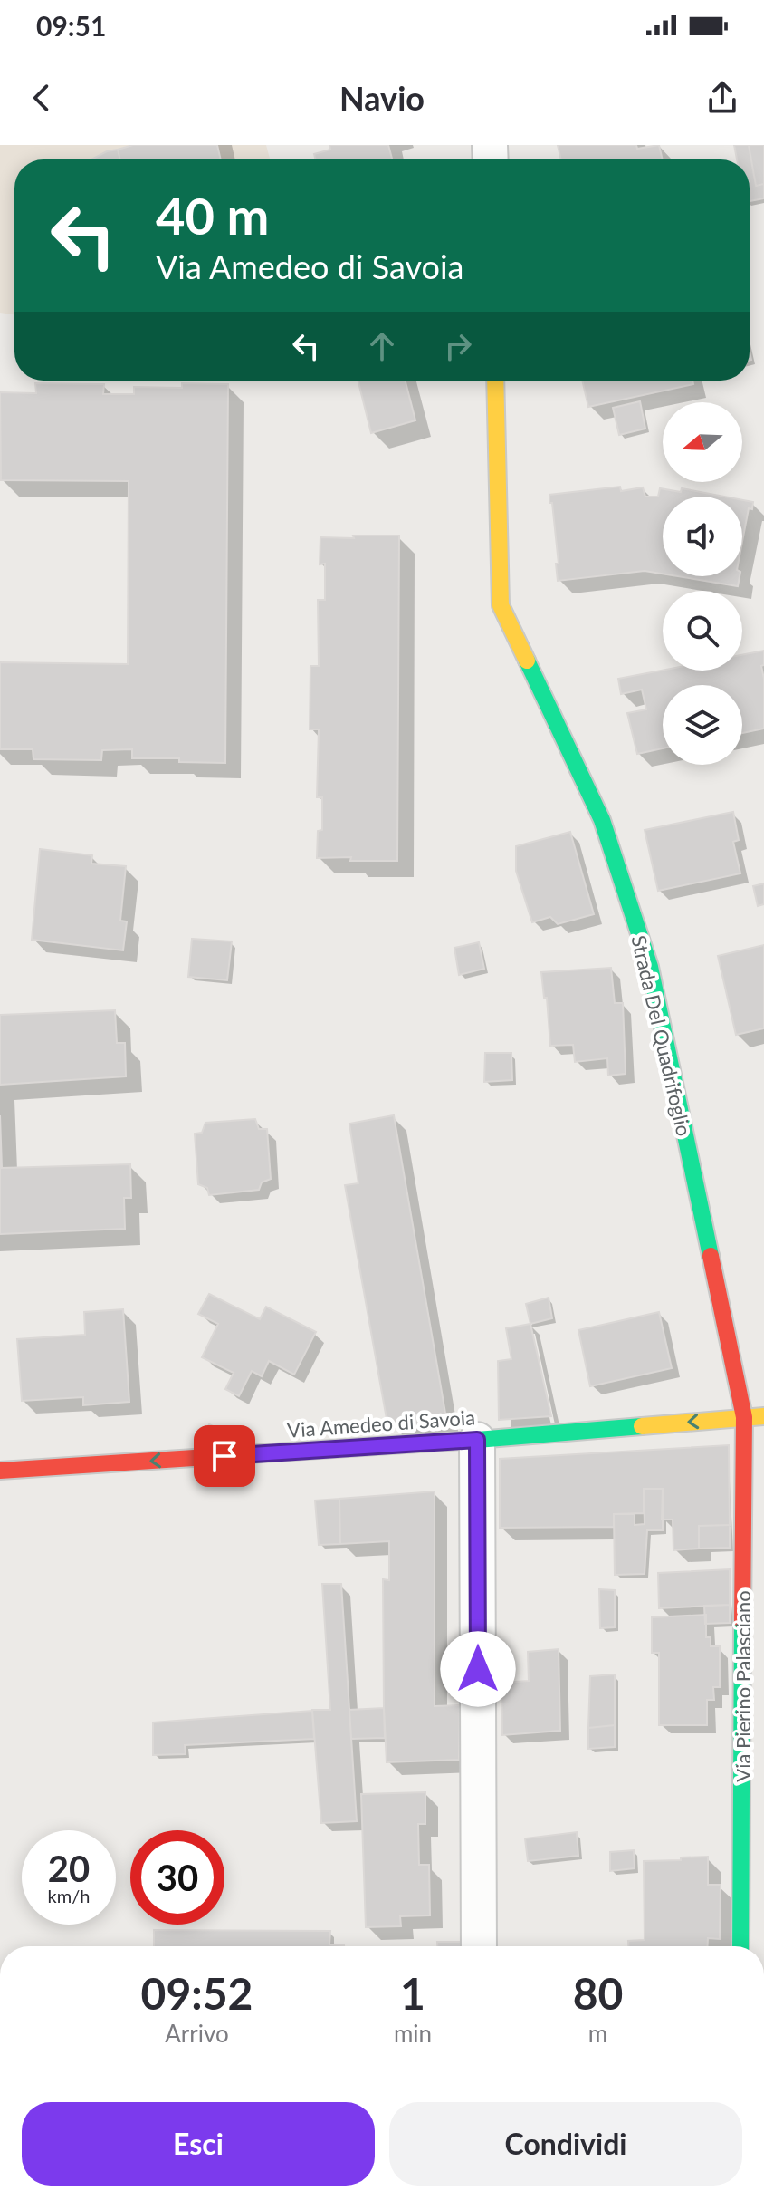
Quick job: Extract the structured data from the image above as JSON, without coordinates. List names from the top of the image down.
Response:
{
  "streets": {
    "street": ["Strada Del Quadrifoglio", "Via Amedeo di Savoia", "Via Pierino Palasciano"]
  },
  "crossings": [
    ["Strada Del Quadrifoglio", "Via Amedeo di Savoia"],
    ["Strada Del Quadrifoglio", "Via Pierino Palasciano"],
    ["Via Amedeo di Savoia", "Via Pierino Palasciano"]
  ],
  "one_way": ["Via Amedeo di Savoia"],
  "north": "left",
  "page": {
    "status": "09:51",
    "header": "Navio",
    "turn": ["40 m", "Via Amedeo di Savoia"],
    "speed": "20 km/h",
    "limit": "30",
    "eta": [
      "09:52",
      "Arrivo",
      "1",
      "min",
      "80",
      "m"
    ],
    "buttons": ["Esci", "Condividi"]
  }
}
